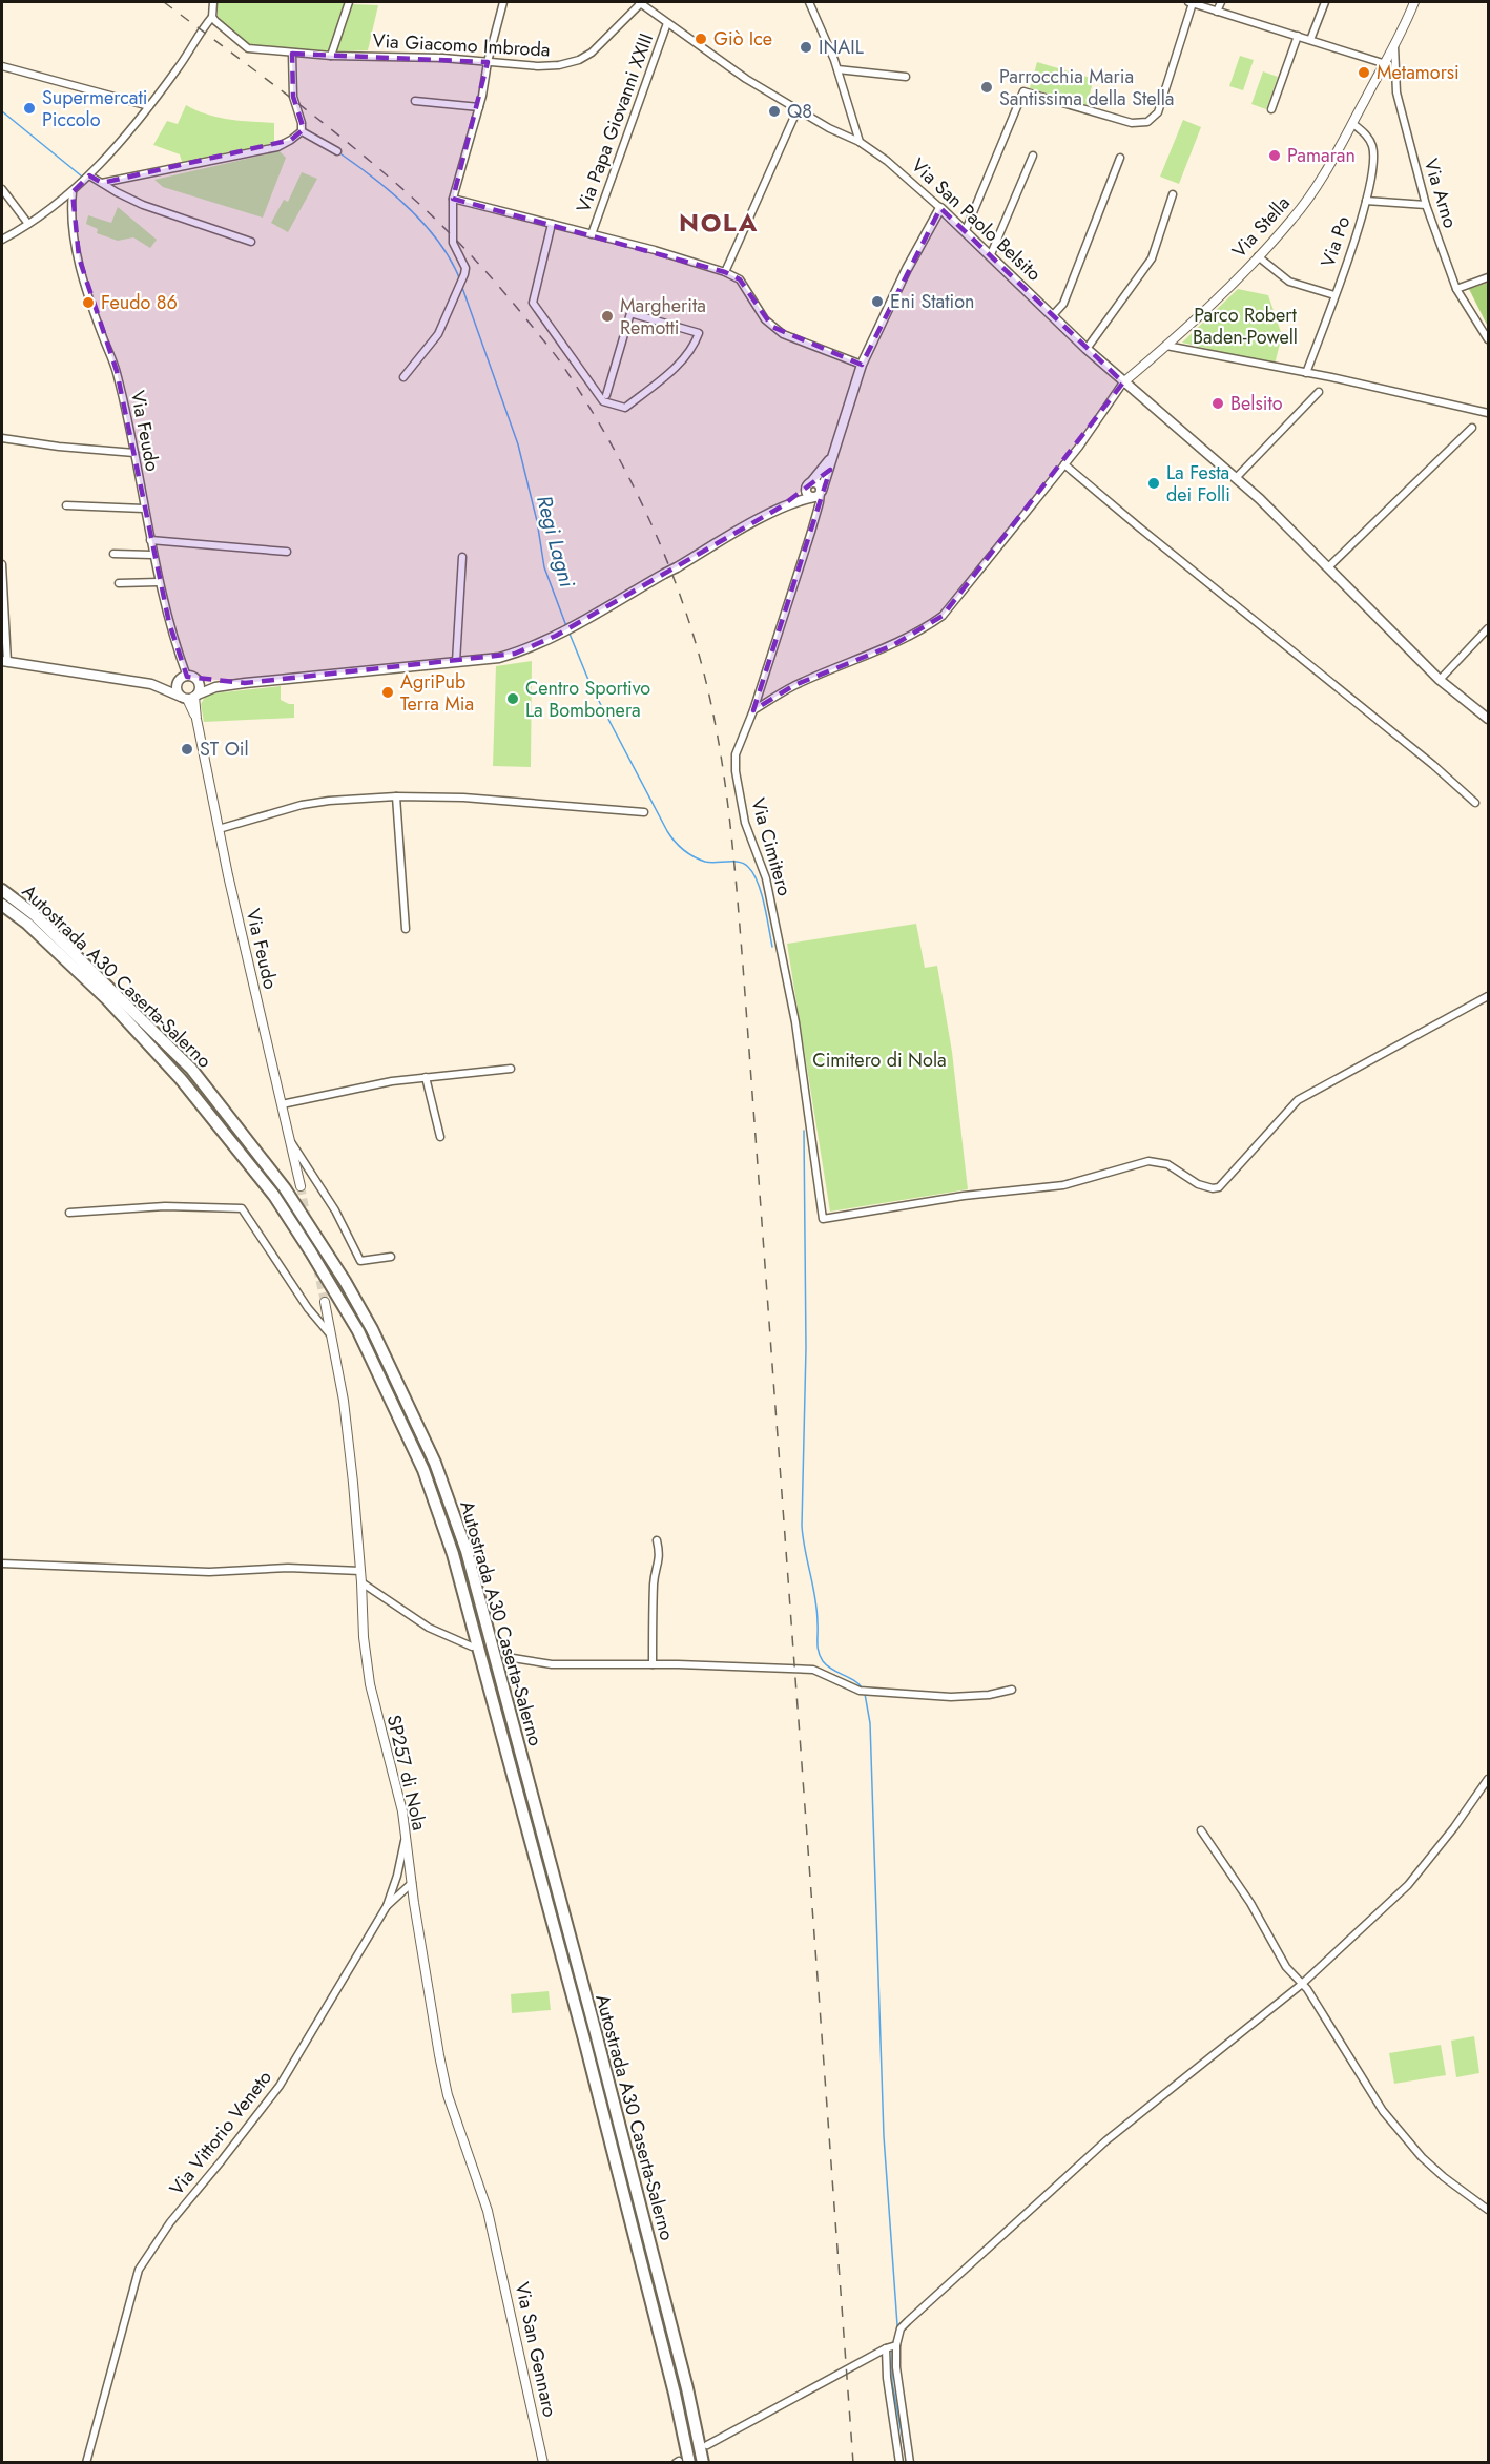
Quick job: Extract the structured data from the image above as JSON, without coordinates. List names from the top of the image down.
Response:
{
  "streets": {
    "highway": ["Autostrada A30 Caserta-Salerno"],
    "main road": ["Via San Paolo Belsito"],
    "street": [
      "Via Giacomo Imbroda",
      "Via Papa Giovanni XXIII",
      "Via Arno",
      "Via Stella",
      "Via Po",
      "Via Feudo",
      "Via Cimitero",
      "SP257 di Nola",
      "Via Vittorio Veneto",
      "Via San Gennaro"
    ]
  },
  "crossings": [
    ["Via Giacomo Imbroda", "Via San Paolo Belsito"],
    ["Via Papa Giovanni XXIII", "Via San Paolo Belsito"],
    ["Via Arno", "Via Stella"],
    ["Via San Paolo Belsito", "Via Stella"],
    ["Via Stella", "Via Po"],
    ["SP257 di Nola", "Via Vittorio Veneto"],
    ["SP257 di Nola", "Via San Gennaro"]
  ],
  "districts": ["NOLA"],
  "water": ["Regi Lagni"],
  "parks": ["Parco Robert Baden-Powell", "Cimitero di Nola"],
  "places": [
    "Giò Ice",
    "INAIL",
    "Metamorsi",
    "Parrocchia Maria Santissima della Stella",
    "Supermercati Piccolo",
    "Q8",
    "Pamaran",
    "Eni Station",
    "Feudo 86",
    "Margherita Remotti",
    "Belsito",
    "La Festa dei Folli",
    "AgriPub Terra Mia",
    "Centro Sportivo La Bombonera",
    "ST Oil"
  ]
}
